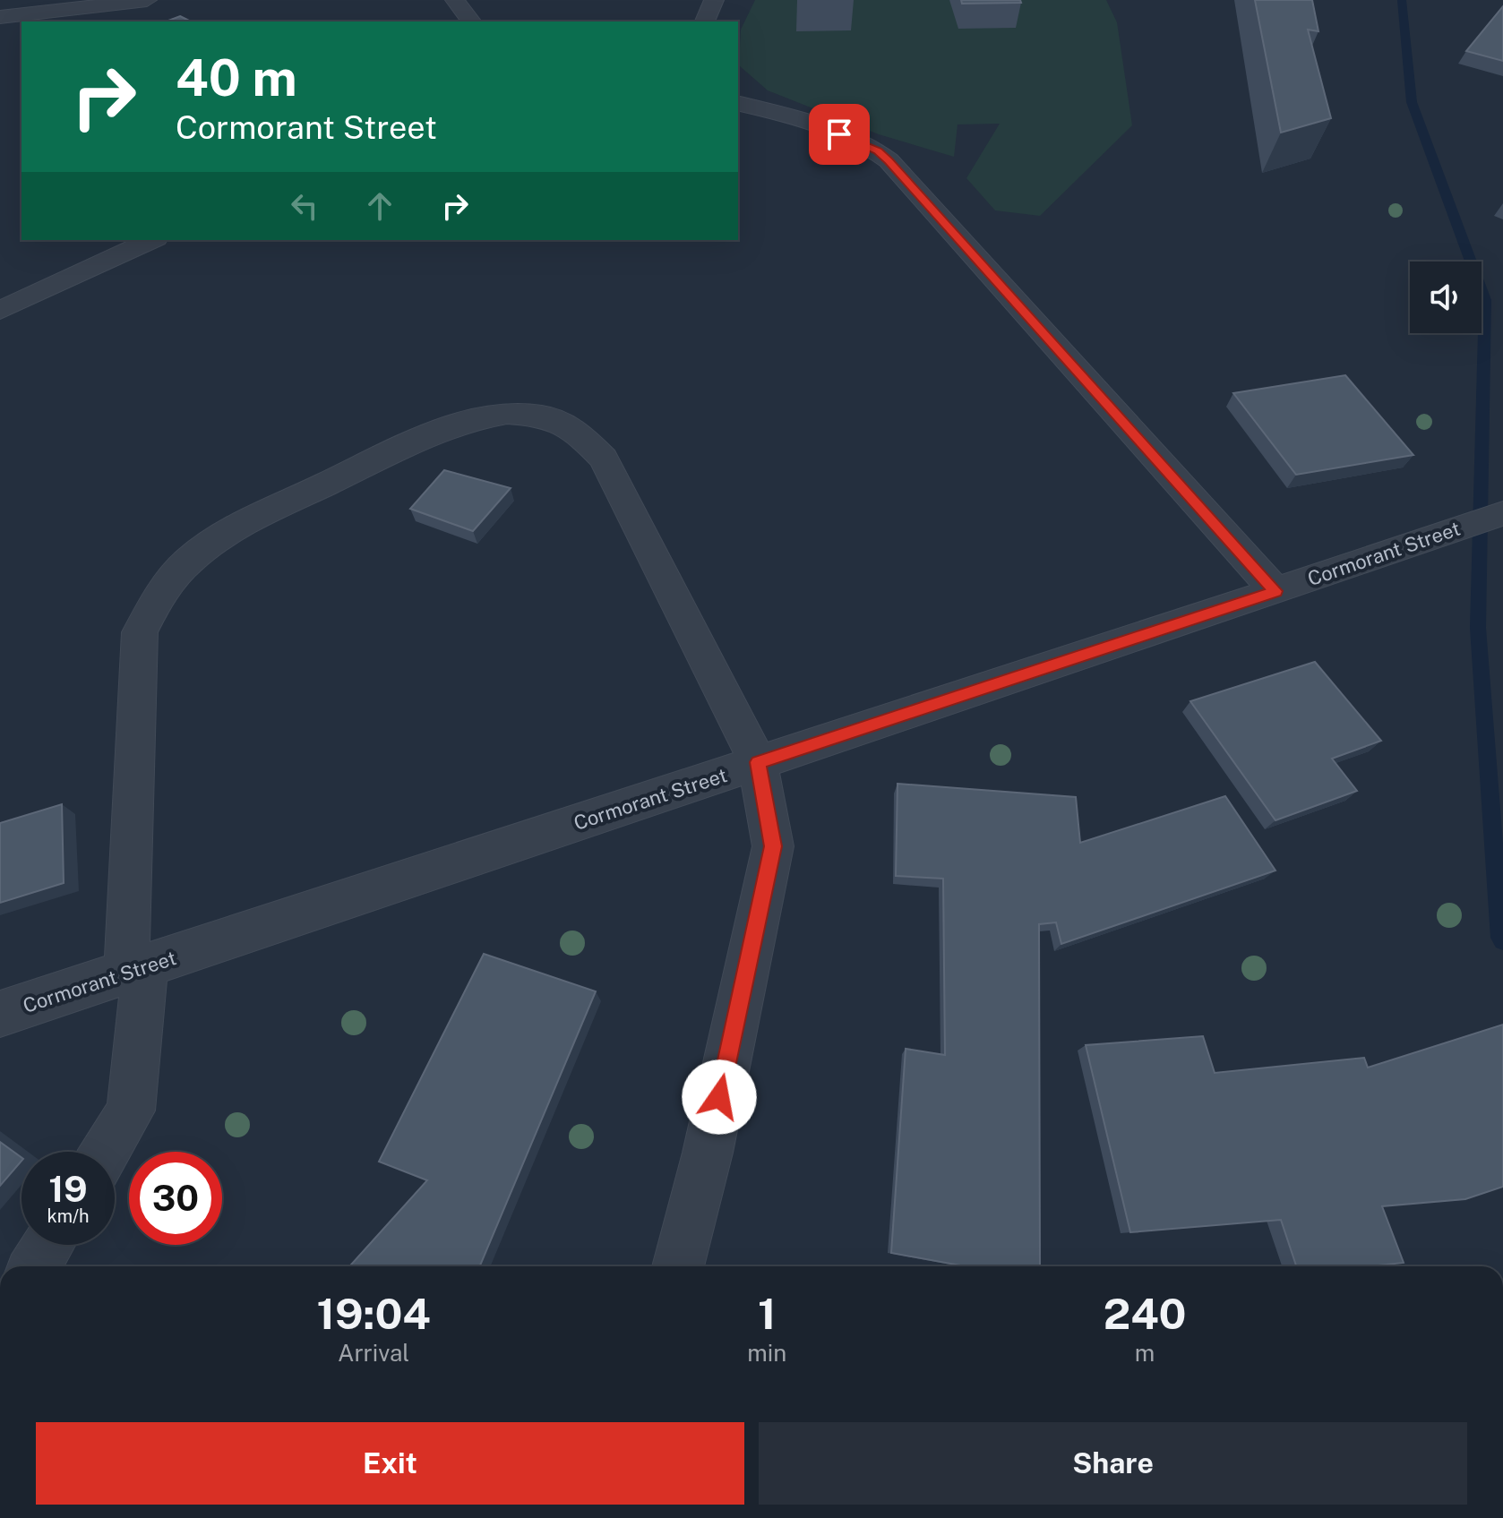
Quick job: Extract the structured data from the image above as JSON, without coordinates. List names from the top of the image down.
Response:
{
  "streets": {
    "street": ["Cormorant Street"]
  },
  "page": {
    "turn": ["40 m", "Cormorant Street"],
    "speed": "19 km/h",
    "limit": "30",
    "eta": [
      "19:04",
      "Arrival",
      "1",
      "min",
      "240",
      "m"
    ],
    "buttons": ["Exit", "Share"]
  }
}
